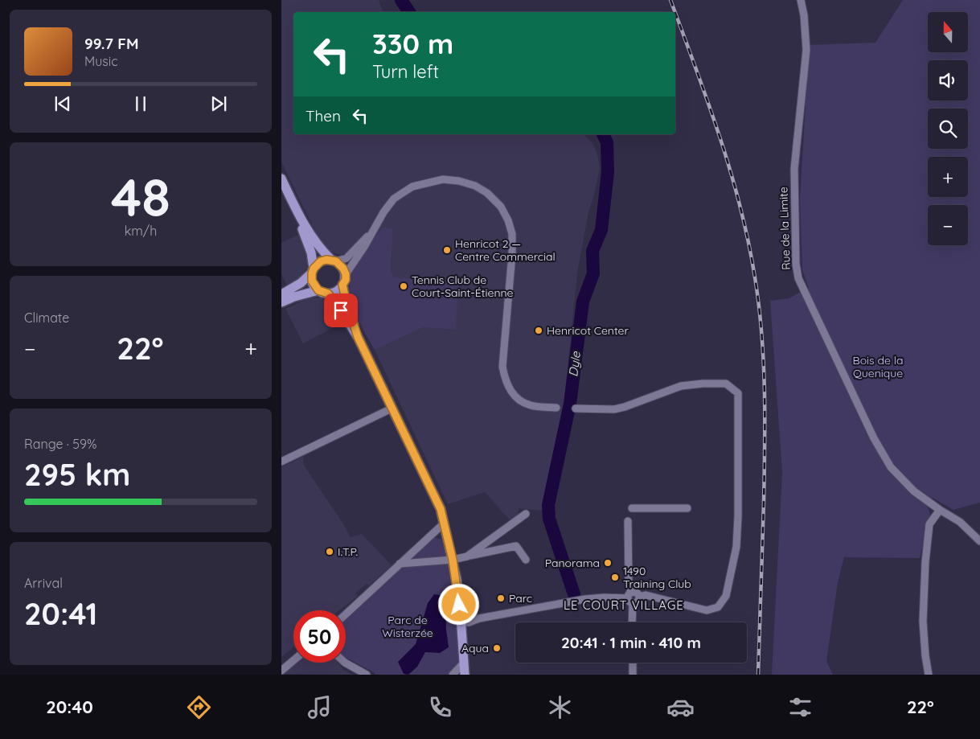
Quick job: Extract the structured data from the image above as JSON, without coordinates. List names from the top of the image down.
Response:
{
  "streets": {
    "street": ["Rue de la Limite"]
  },
  "districts": ["LE COURT VILLAGE"],
  "water": ["Dyle"],
  "parks": ["Bois de la Quenique", "Parc de Wisterzée"],
  "places": [
    "Henricot 2 — Centre Commercial",
    "Tennis Club de Court-Saint-Étienne",
    "Henricot Center",
    "I.T.P.",
    "Panorama",
    "1490 Training Club",
    "Parc",
    "Aqua"
  ],
  "north": "top",
  "page": {
    "map_buttons": ["+", "−"],
    "turn": ["330 m", "Turn left"],
    "song": ["99.7 FM", "Music"],
    "then": "Then",
    "tile": [
      ["48", "km/h"],
      "Climate",
      ["Range · 59%", "295 km"],
      ["Arrival", "20:41"]
    ],
    "heat": ["−", "22°", "+"],
    "limit": "50",
    "trip": "20:41 · 1 min · 410 m",
    "tabs": ["20:40", "22°"]
  }
}
